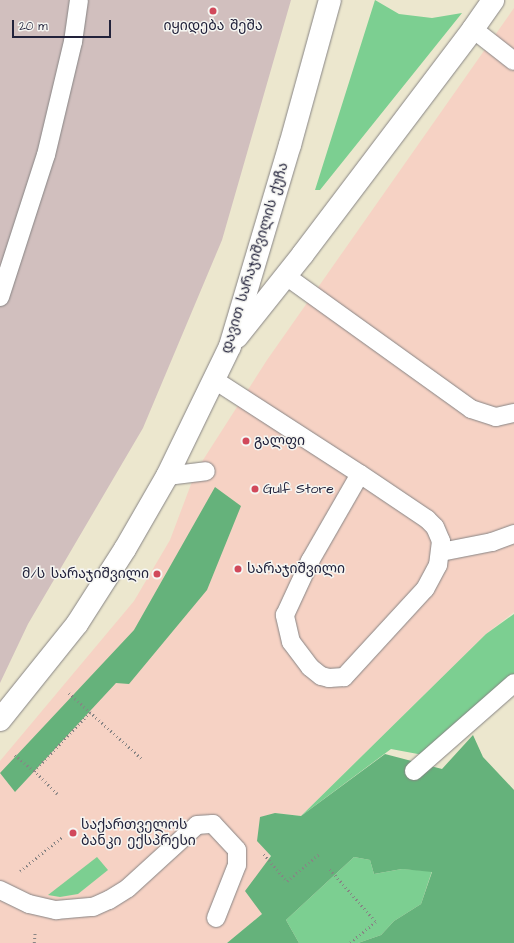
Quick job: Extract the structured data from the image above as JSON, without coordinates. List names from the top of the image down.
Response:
{
  "streets": {
    "main road": ["დავით სარაჯიშვილის ქუჩა"]
  },
  "places": [
    "იყიდება შეშა",
    "გალფი",
    "Gulf Store",
    "სარაჯიშვილი",
    "მ/ს სარაჯიშვილი",
    "საქართველოს ბანკი ექსპრესი"
  ],
  "scale_bar": "20 m"
}
